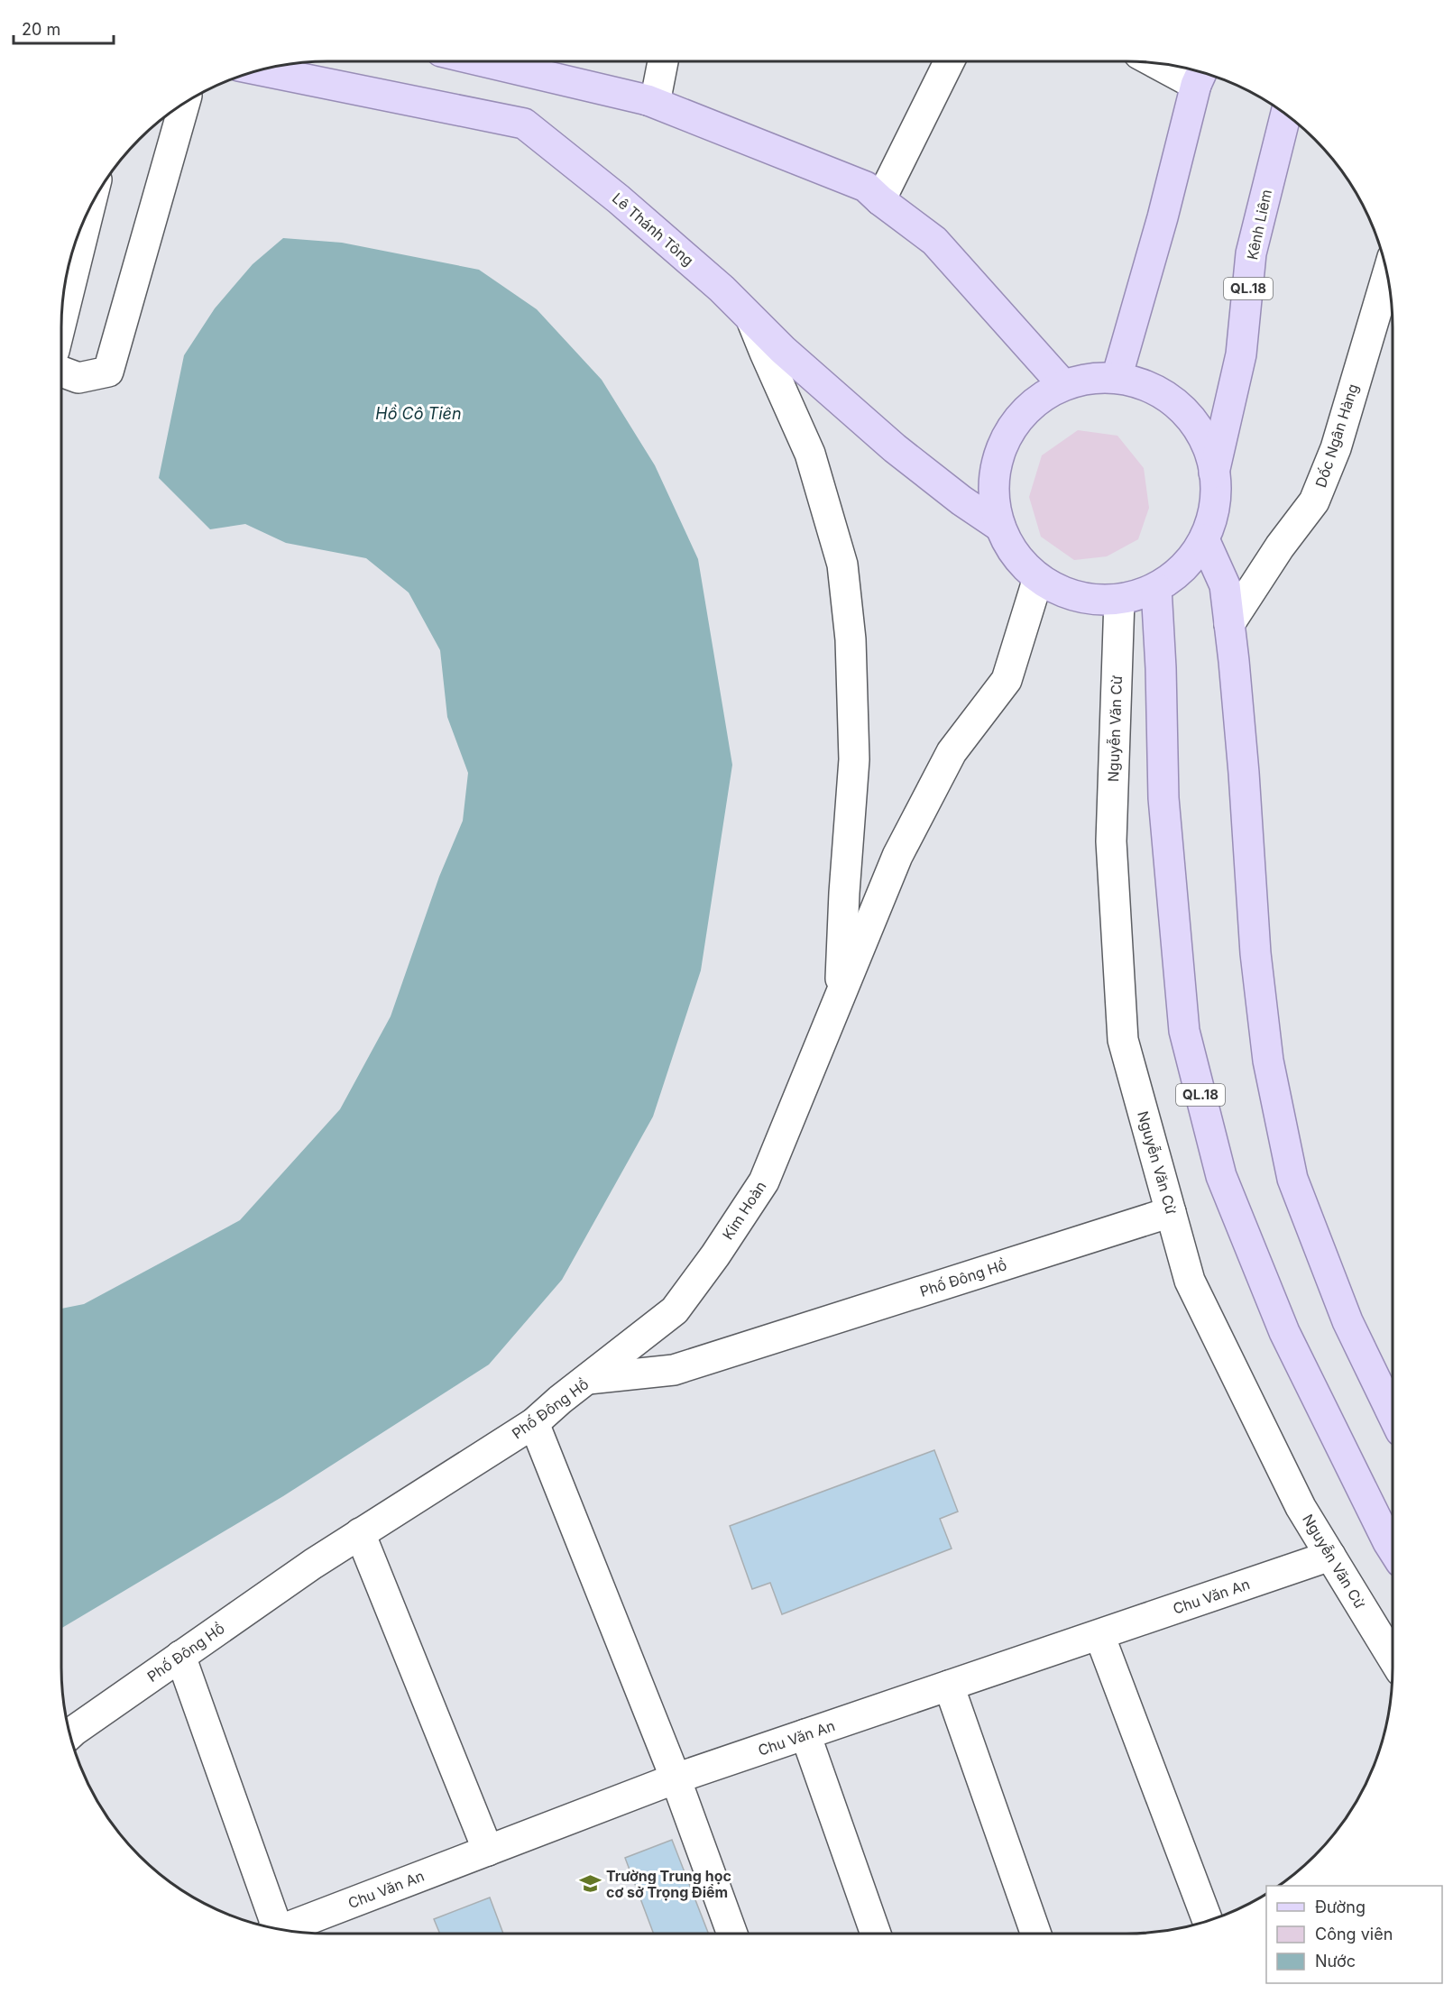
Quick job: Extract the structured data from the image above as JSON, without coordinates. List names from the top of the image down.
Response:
{
  "streets": {
    "main road": ["Kênh Liêm", "Lê Thánh Tông", "QL.18"],
    "street": [
      "Dốc Ngân Hàng",
      "Nguyễn Văn Cừ",
      "Kim Hoàn",
      "Phố Đông Hồ",
      "Chu Văn An"
    ]
  },
  "crossings": [
    ["Nguyễn Văn Cừ", "Phố Đông Hồ"],
    ["Nguyễn Văn Cừ", "Chu Văn An"],
    ["Kim Hoàn", "Phố Đông Hồ"]
  ],
  "water": ["Hồ Cô Tiên"],
  "places": {
    "school or university": ["Trường Trung học cơ sở Trọng Điểm"]
  },
  "legend": ["Đường", "Công viên", "Nước"],
  "scale_bar": "20 m"
}
